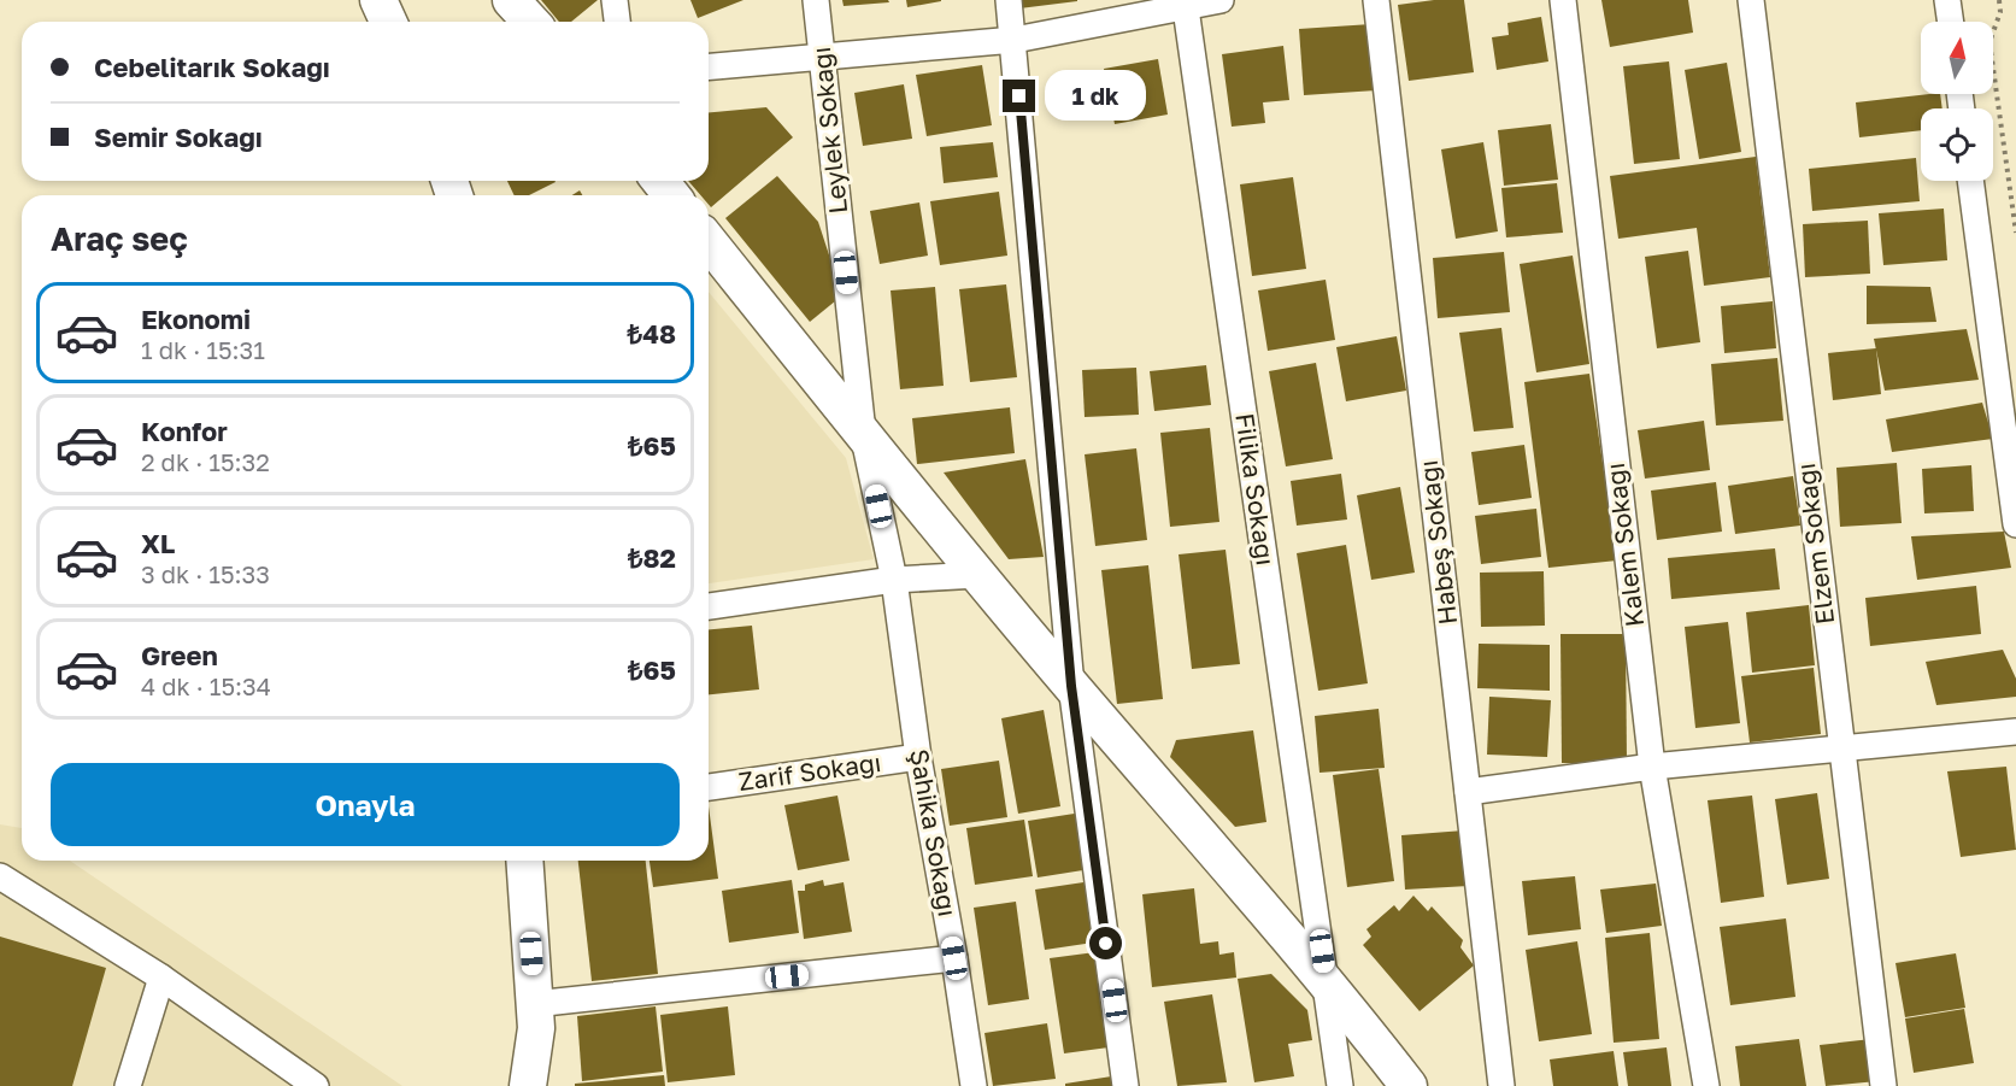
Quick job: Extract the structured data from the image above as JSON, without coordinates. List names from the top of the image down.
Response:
{
  "streets": {
    "street": [
      "Leylek Sokağı",
      "Filika Sokağı",
      "Habeş Sokağı",
      "Elzem Sokağı",
      "Kalem Sokağı",
      "Zarif Sokağı",
      "Şahika Sokağı"
    ]
  },
  "crossings": [
    ["Leylek Sokağı", "Şahika Sokağı"],
    ["Zarif Sokağı", "Şahika Sokağı"]
  ],
  "north": "top",
  "page": {
    "banner": ["Cebelitarık Sokağı", "Semir Sokağı"],
    "bubble": "1 dk",
    "heading": "Araç seç",
    "list": [
      {
        "name": "Ekonomi",
        "note": "1 dk · 15:31",
        "value": "₺48"
      },
      {
        "name": "Konfor",
        "note": "2 dk · 15:32",
        "value": "₺65"
      },
      {
        "name": "XL",
        "note": "3 dk · 15:33",
        "value": "₺82"
      },
      {
        "name": "Green",
        "note": "4 dk · 15:34",
        "value": "₺65"
      }
    ],
    "buttons": "Onayla"
  }
}
